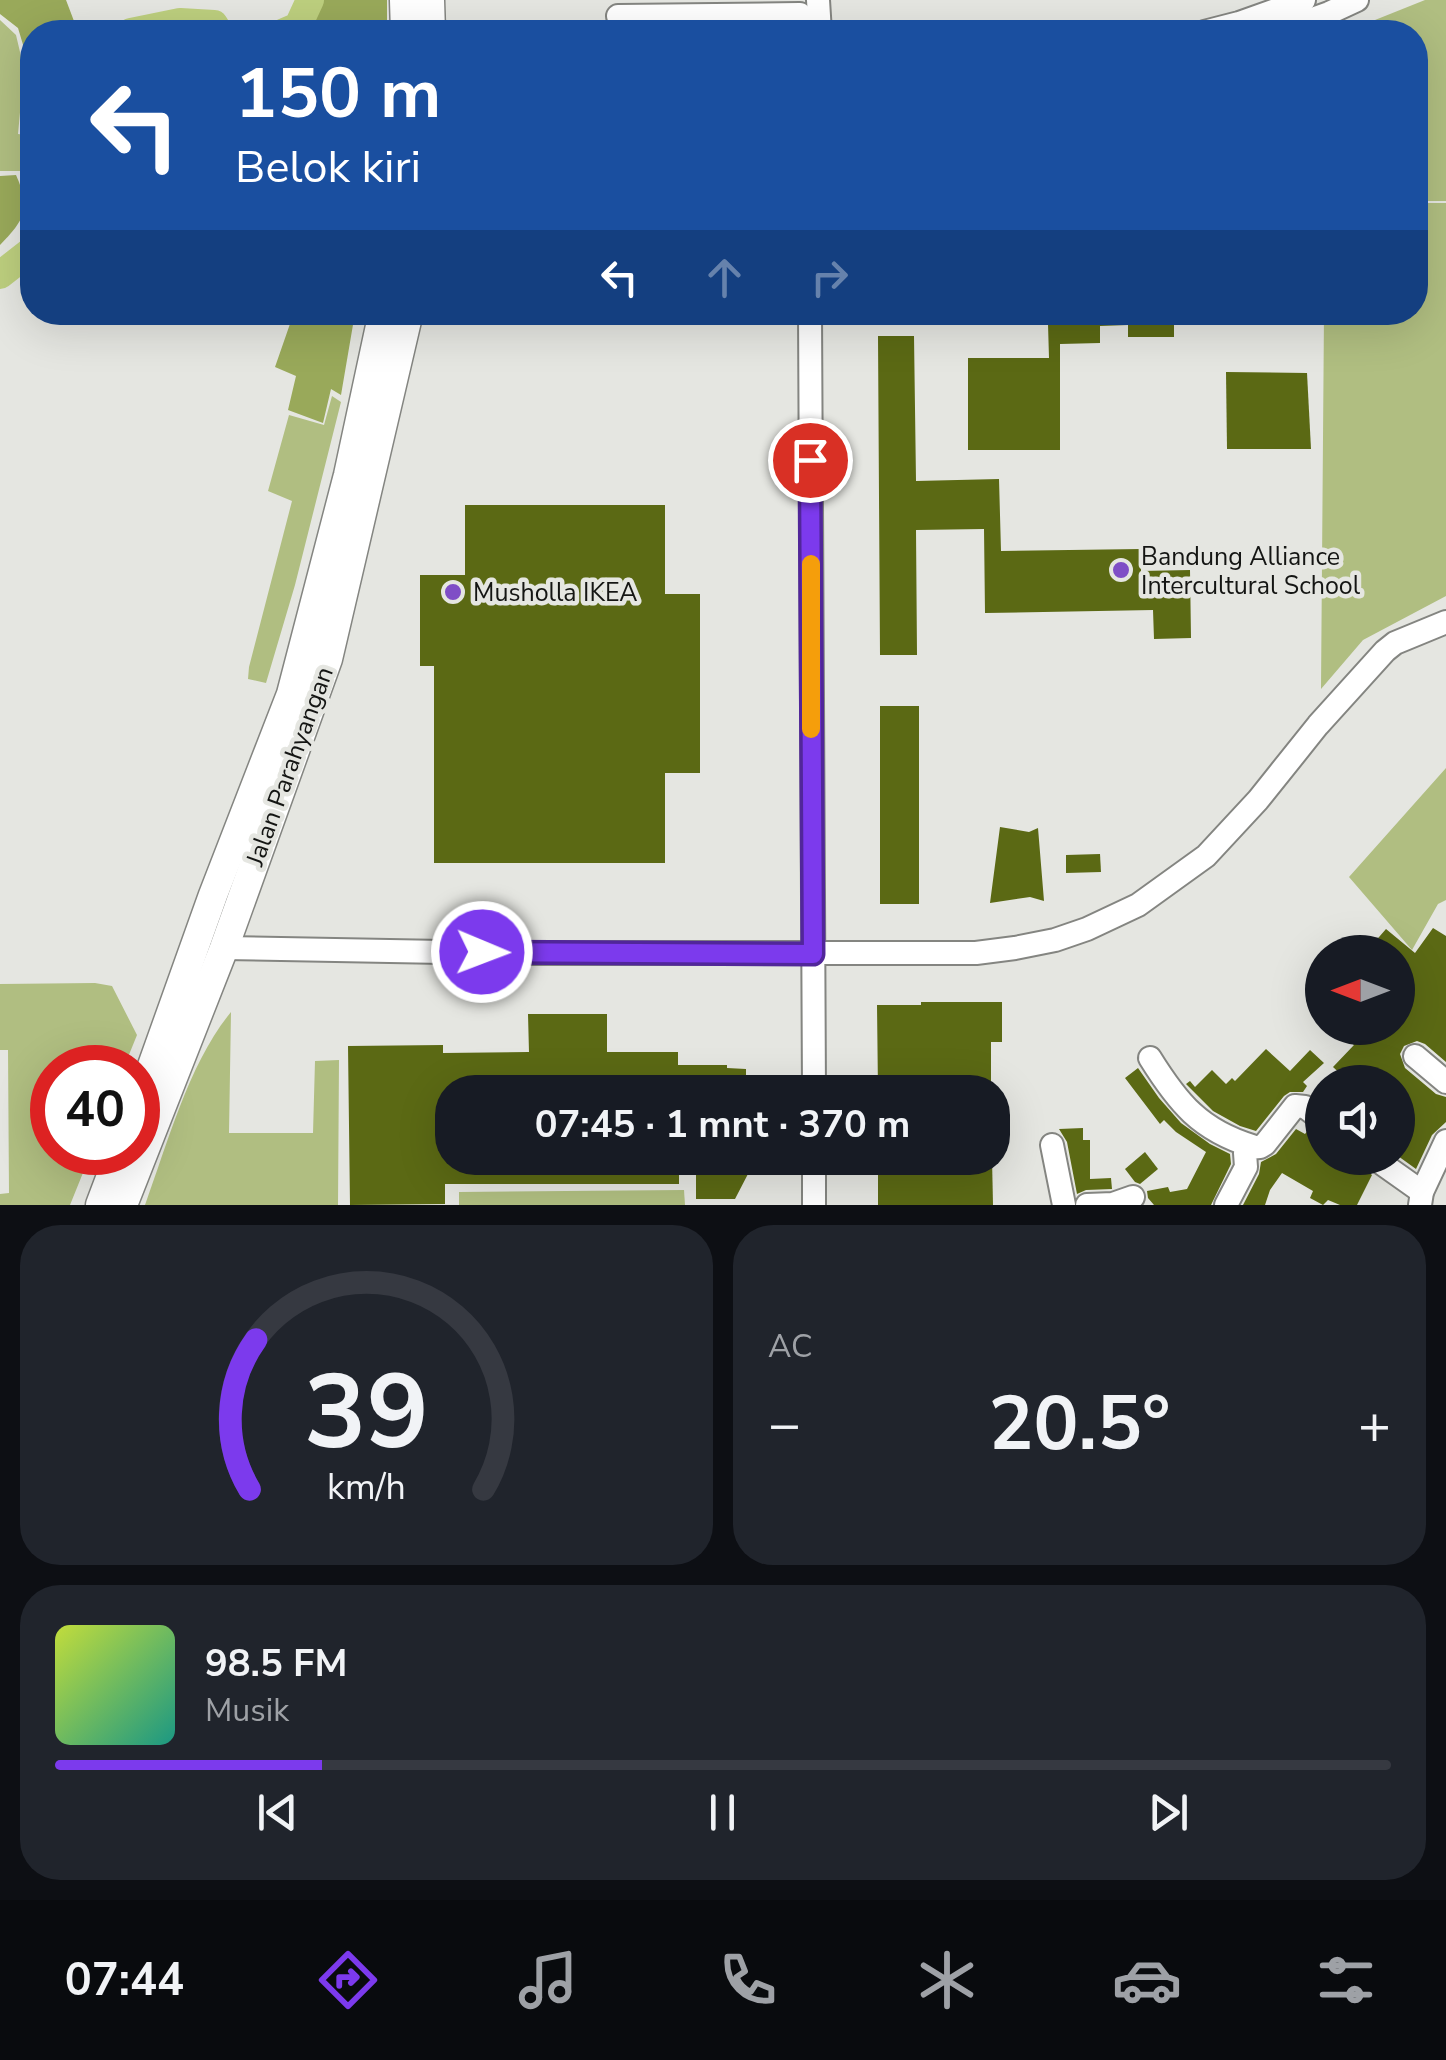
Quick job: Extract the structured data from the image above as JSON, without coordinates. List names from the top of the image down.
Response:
{
  "streets": {
    "main road": ["Jalan Parahyangan"]
  },
  "places": ["Bandung Alliance Intercultural School", "Musholla IKEA"],
  "north": "left",
  "page": {
    "turn": ["150 m", "Belok kiri"],
    "limit": "40",
    "trip": "07:45 · 1 mnt · 370 m",
    "tile": "AC",
    "heat": ["−", "20.5°", "+"],
    "song": ["98.5 FM", "Musik"],
    "tabs": "07:44",
    "gauge": ["39", "km/h"]
  }
}
